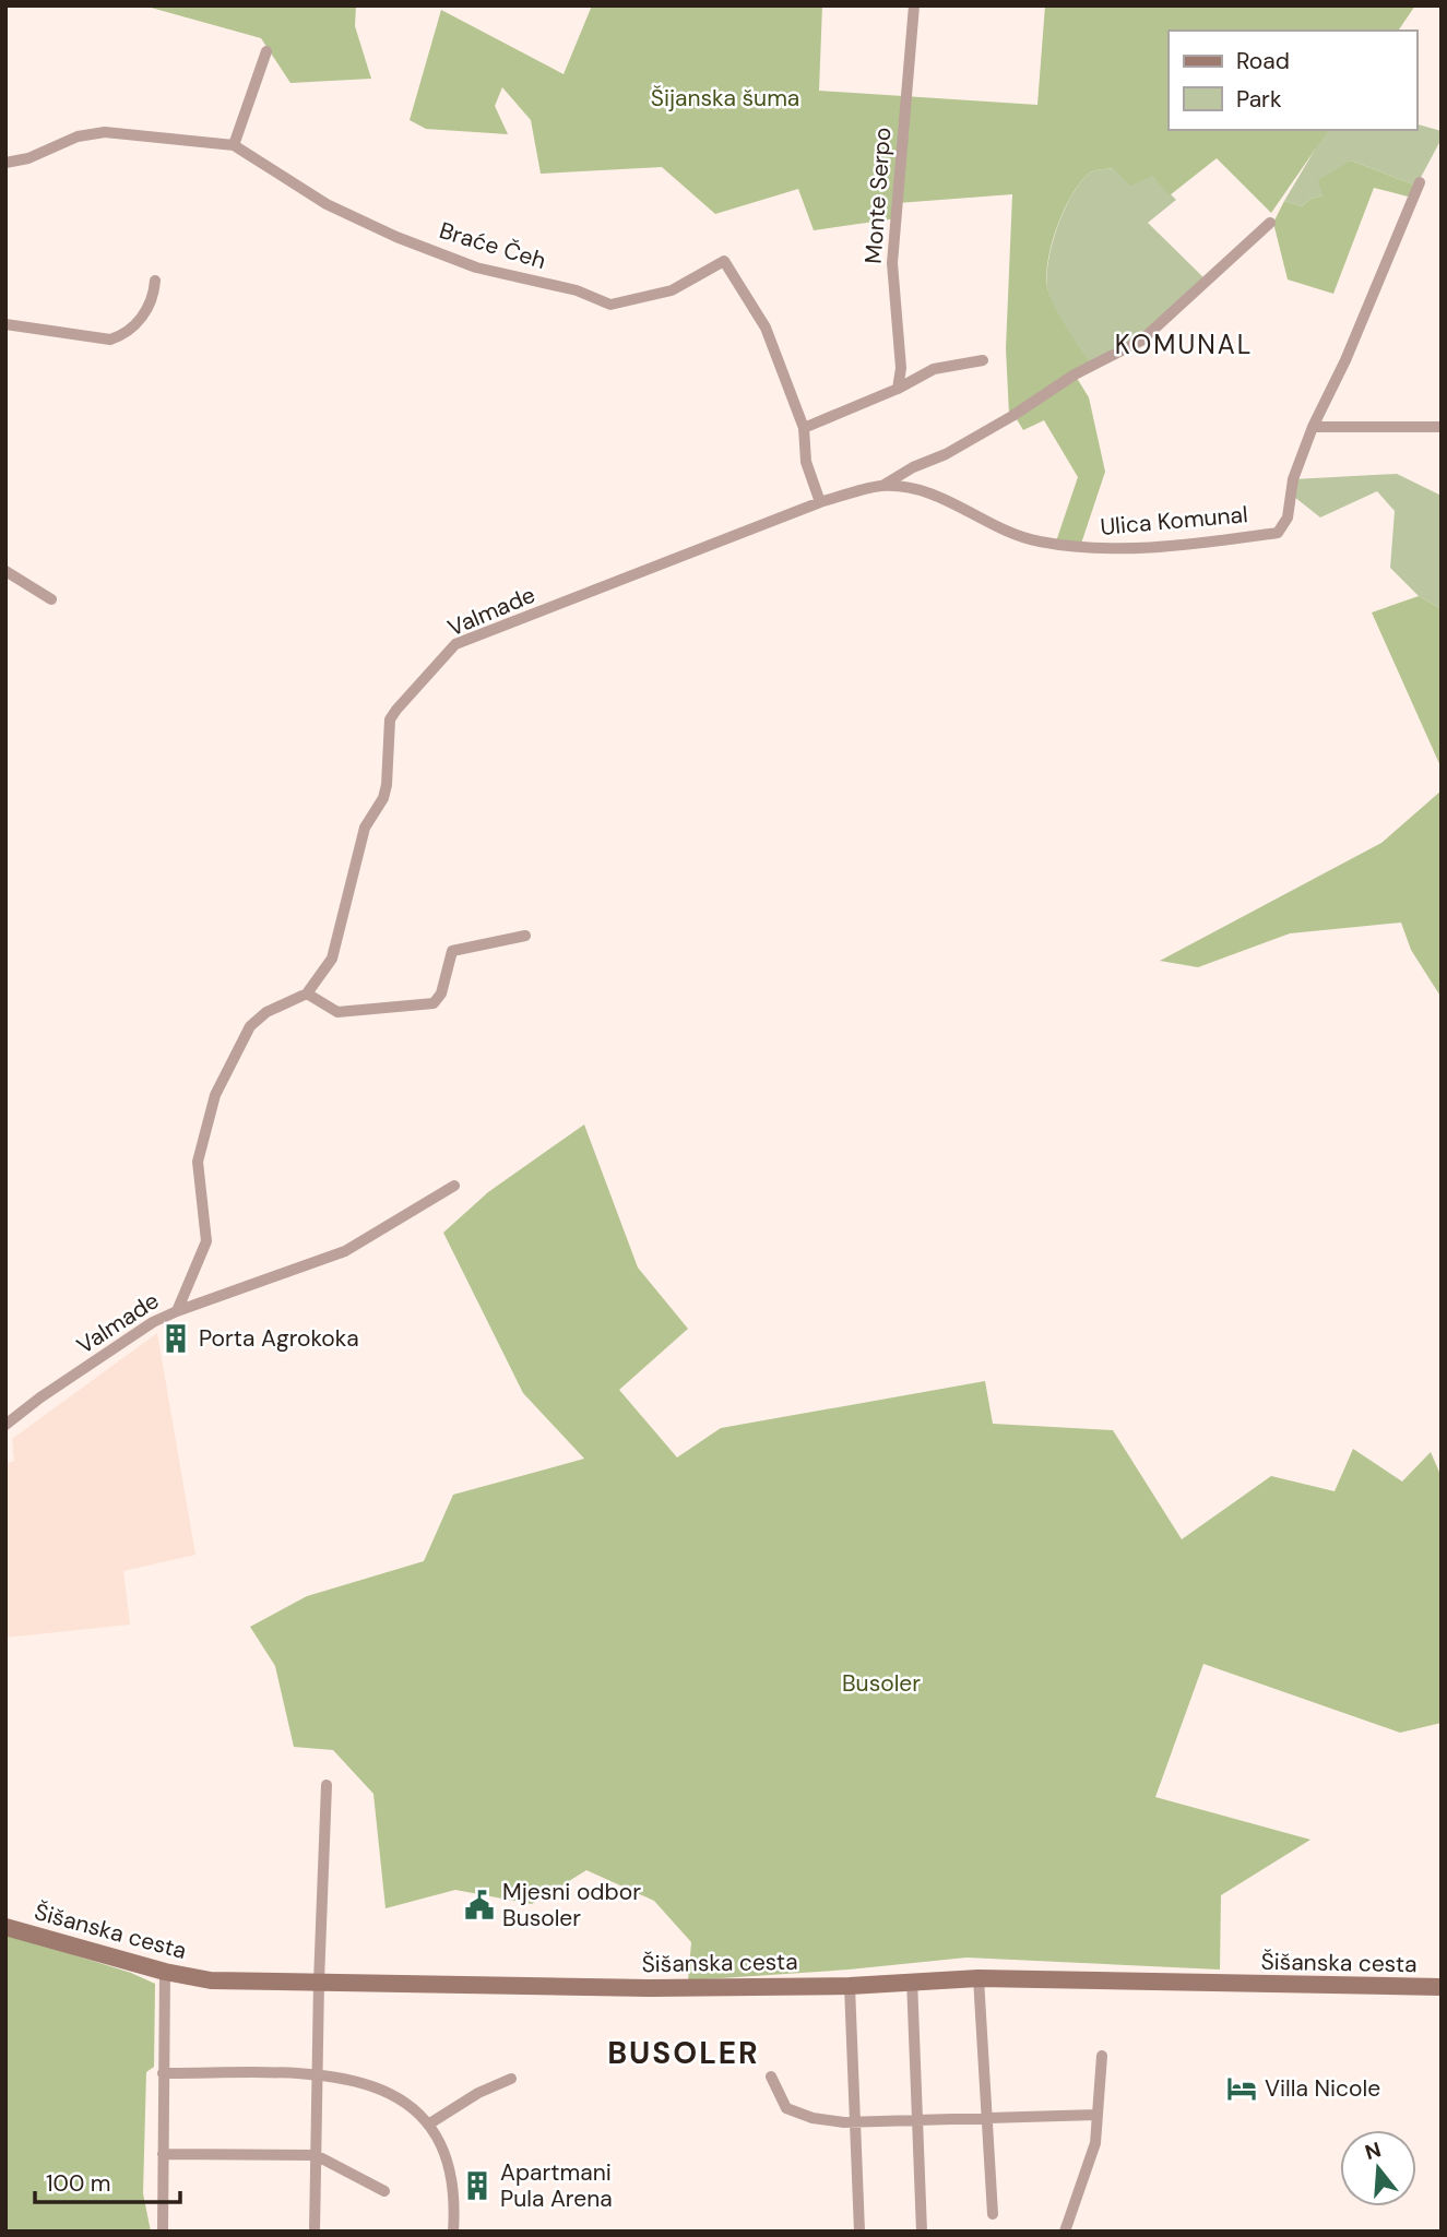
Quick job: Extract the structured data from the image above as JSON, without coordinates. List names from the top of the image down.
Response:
{
  "streets": {
    "main road": ["Šišanska cesta"],
    "street": [
      "Monte Serpo",
      "Braće Čeh",
      "Ulica Komunal",
      "Valmade"
    ]
  },
  "crossings": [
    ["Braće Čeh", "Ulica Komunal"],
    ["Braće Čeh", "Valmade"],
    ["Ulica Komunal", "Valmade"]
  ],
  "districts": ["KOMUNAL", "BUSOLER"],
  "parks": ["Šijanska šuma", "Busoler"],
  "places": {
    "building": ["Porta Agrokoka", "Apartmani Pula Arena"],
    "public building": ["Mjesni odbor Busoler"],
    "hotel": ["Villa Nicole"]
  },
  "legend": ["Road", "Park"],
  "scale_bar": "100 m",
  "north": "top"
}
